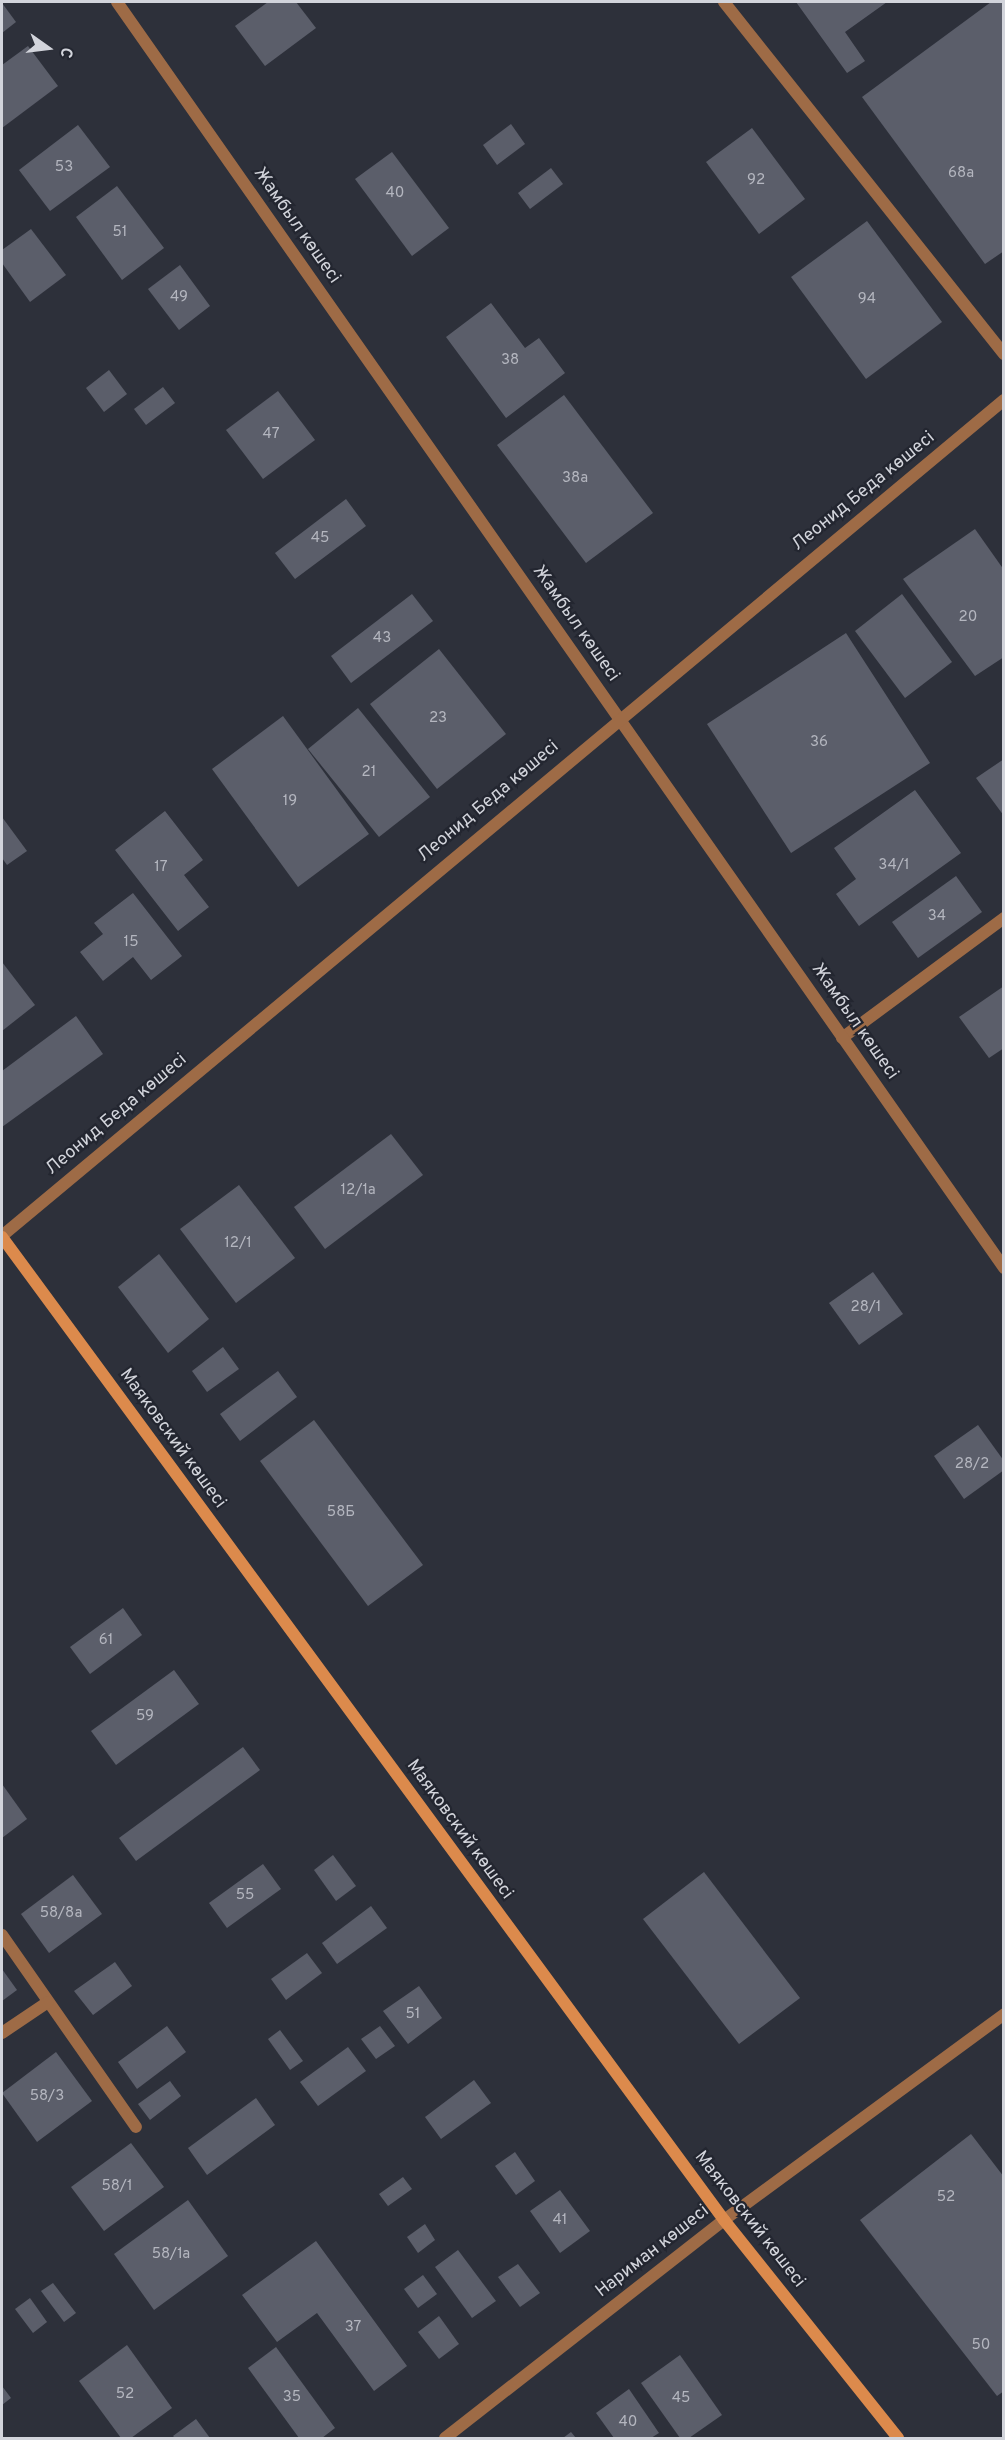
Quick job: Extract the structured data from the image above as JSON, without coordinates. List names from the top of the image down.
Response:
{
  "streets": {
    "main road": ["Маяковский көшесі"],
    "street": ["Жамбыл көшесі", "Леонид Беда көшесі", "Нариман көшесі"]
  },
  "crossings": [
    ["Жамбыл көшесі", "Леонид Беда көшесі"],
    ["Леонид Беда көшесі", "Маяковский көшесі"],
    ["Маяковский көшесі", "Нариман көшесі"]
  ],
  "house_numbers": [
    "53",
    "68а",
    "92",
    "40",
    "51",
    "49",
    "94",
    "38",
    "47",
    "38а",
    "45",
    "20",
    "43",
    "23",
    "36",
    "21",
    "19",
    "34/1",
    "17",
    "34",
    "15",
    "12/1а",
    "12/1",
    "28/1",
    "28/2",
    "58Б",
    "61",
    "59",
    "55",
    "58/8а",
    "51",
    "58/3",
    "58/1",
    "52",
    "41",
    "58/1а",
    "37",
    "50",
    "52",
    "35",
    "45",
    "40"
  ],
  "north": "right"
}
